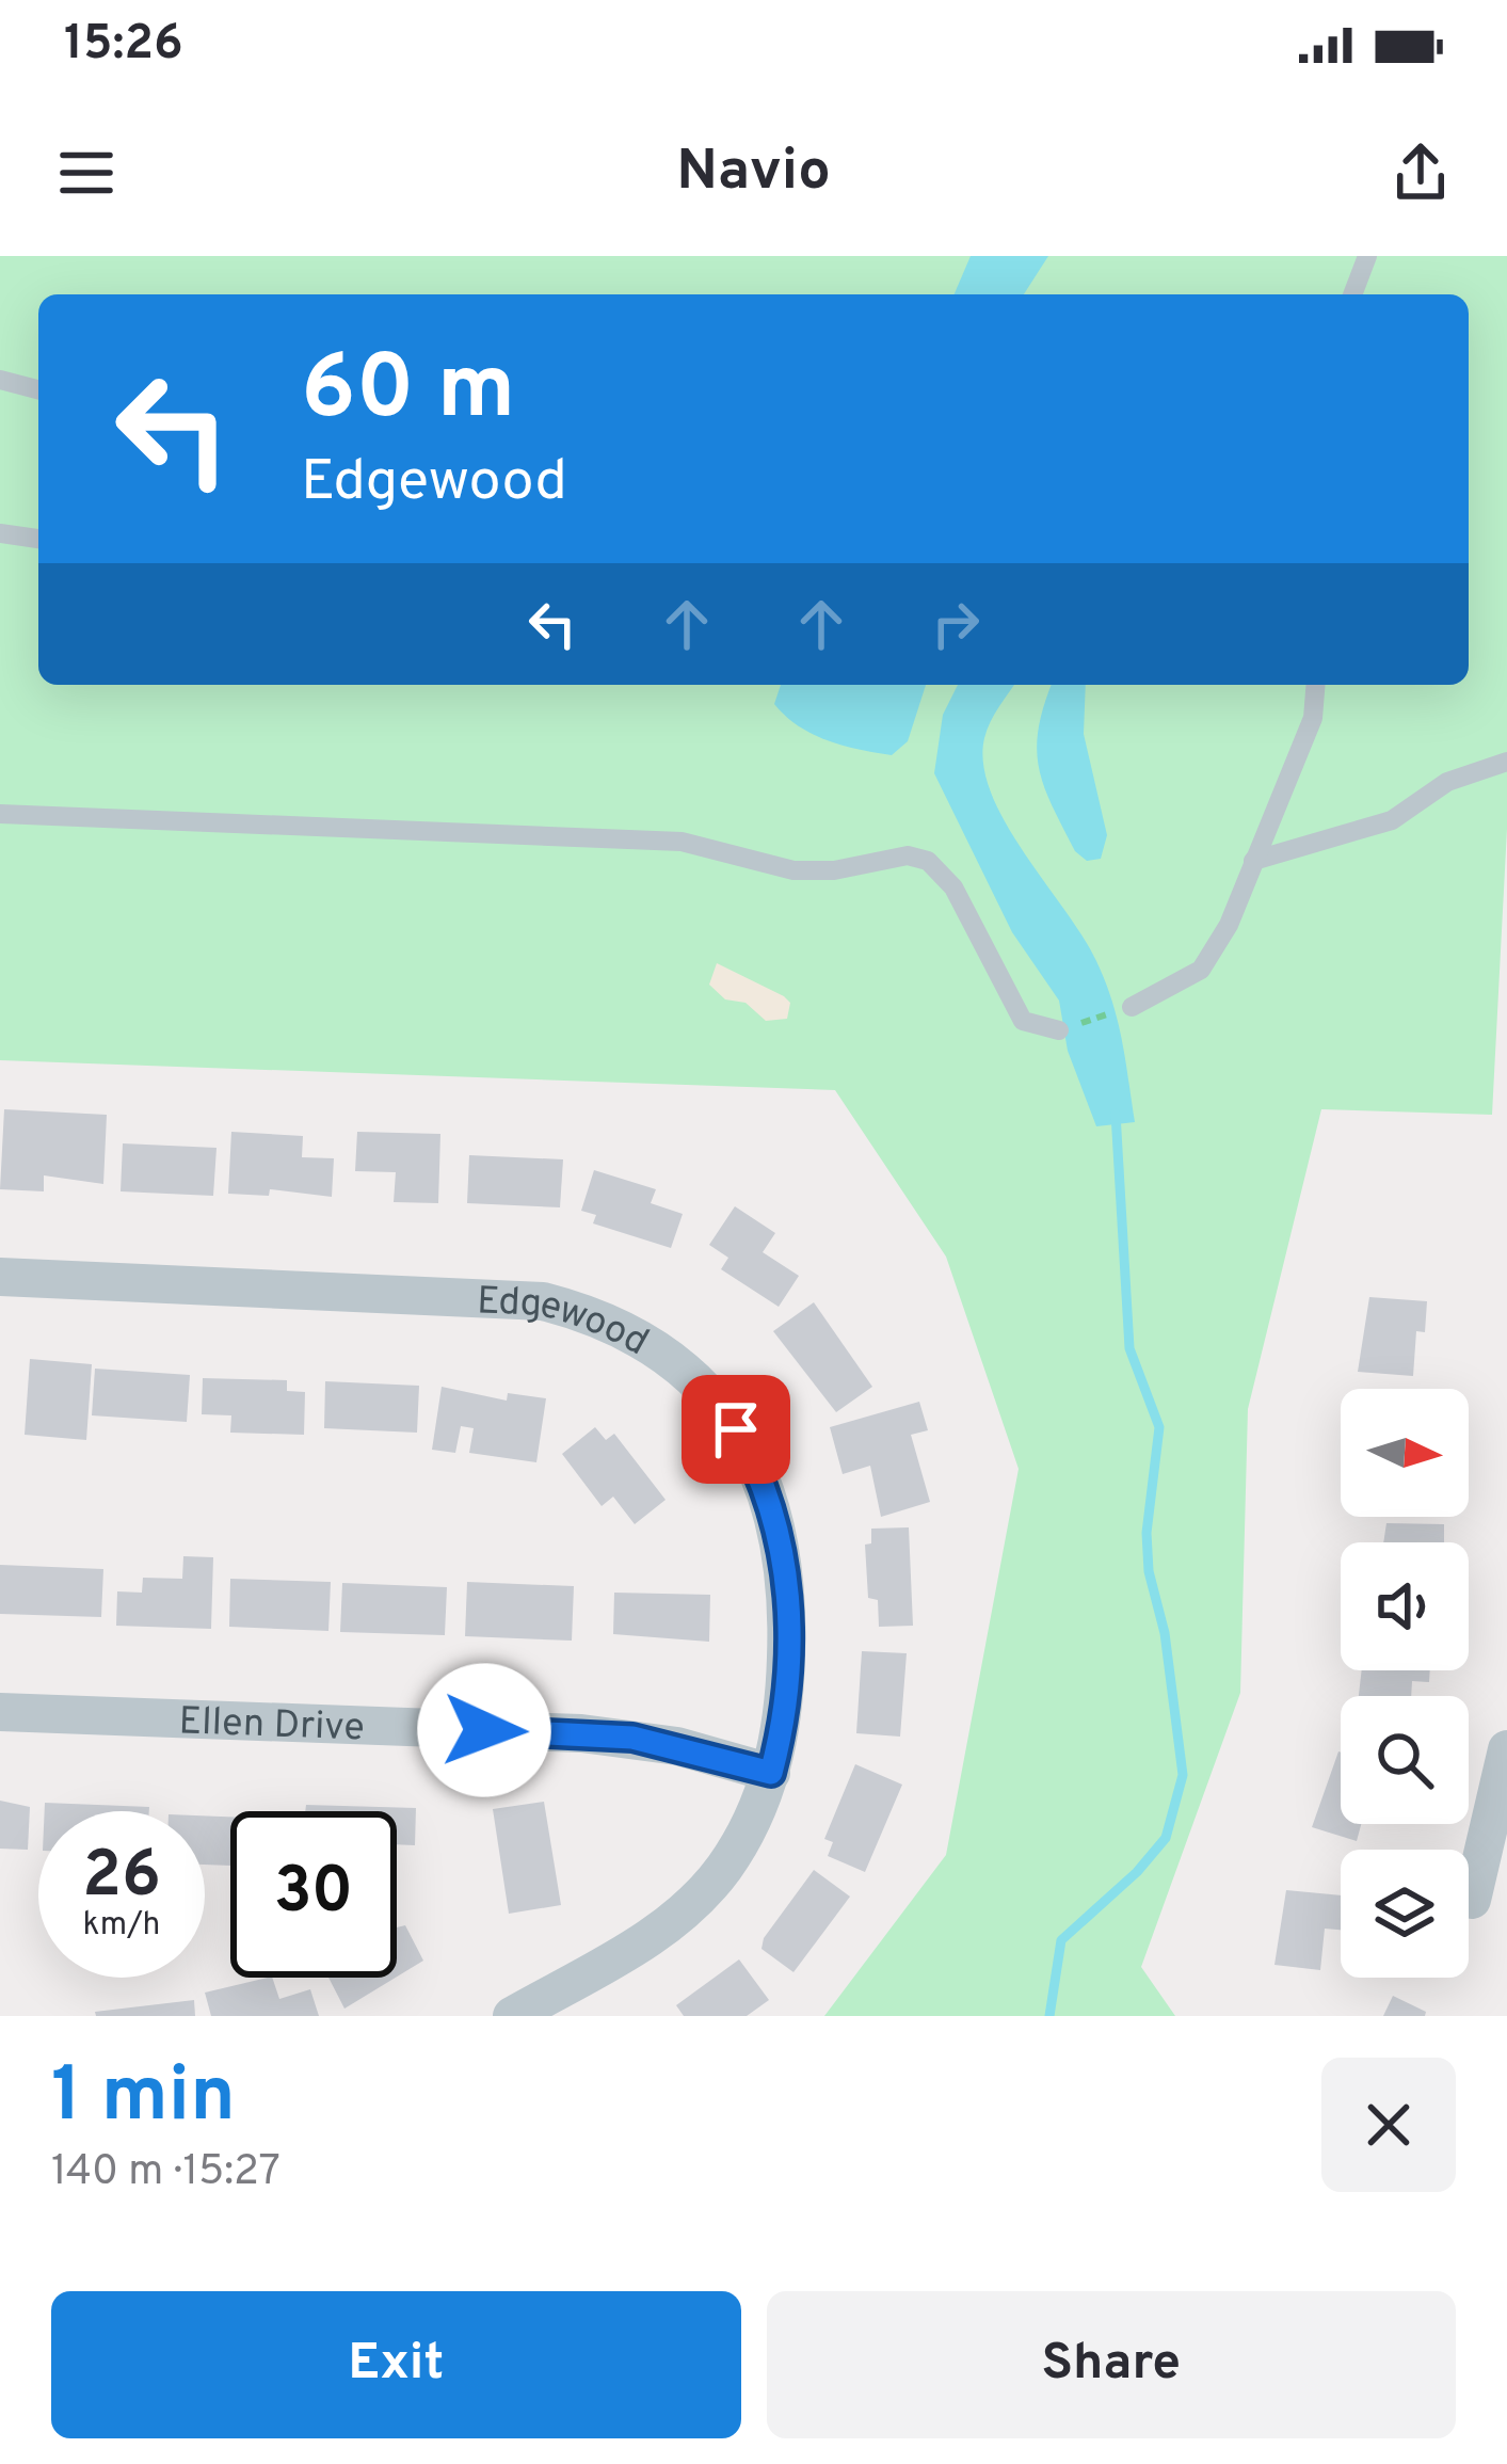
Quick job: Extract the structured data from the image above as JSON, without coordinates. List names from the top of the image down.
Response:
{
  "streets": {
    "street": ["Edgewood", "Ellen Drive"]
  },
  "crossings": [
    ["Edgewood", "Ellen Drive"]
  ],
  "north": "right",
  "page": {
    "status": "15:26",
    "header": "Navio",
    "turn": ["60 m", "Edgewood"],
    "speed": "26 km/h",
    "limit": "30",
    "heading": ["1 min", "140 m · 15:27"],
    "buttons": ["Exit", "Share"]
  }
}
